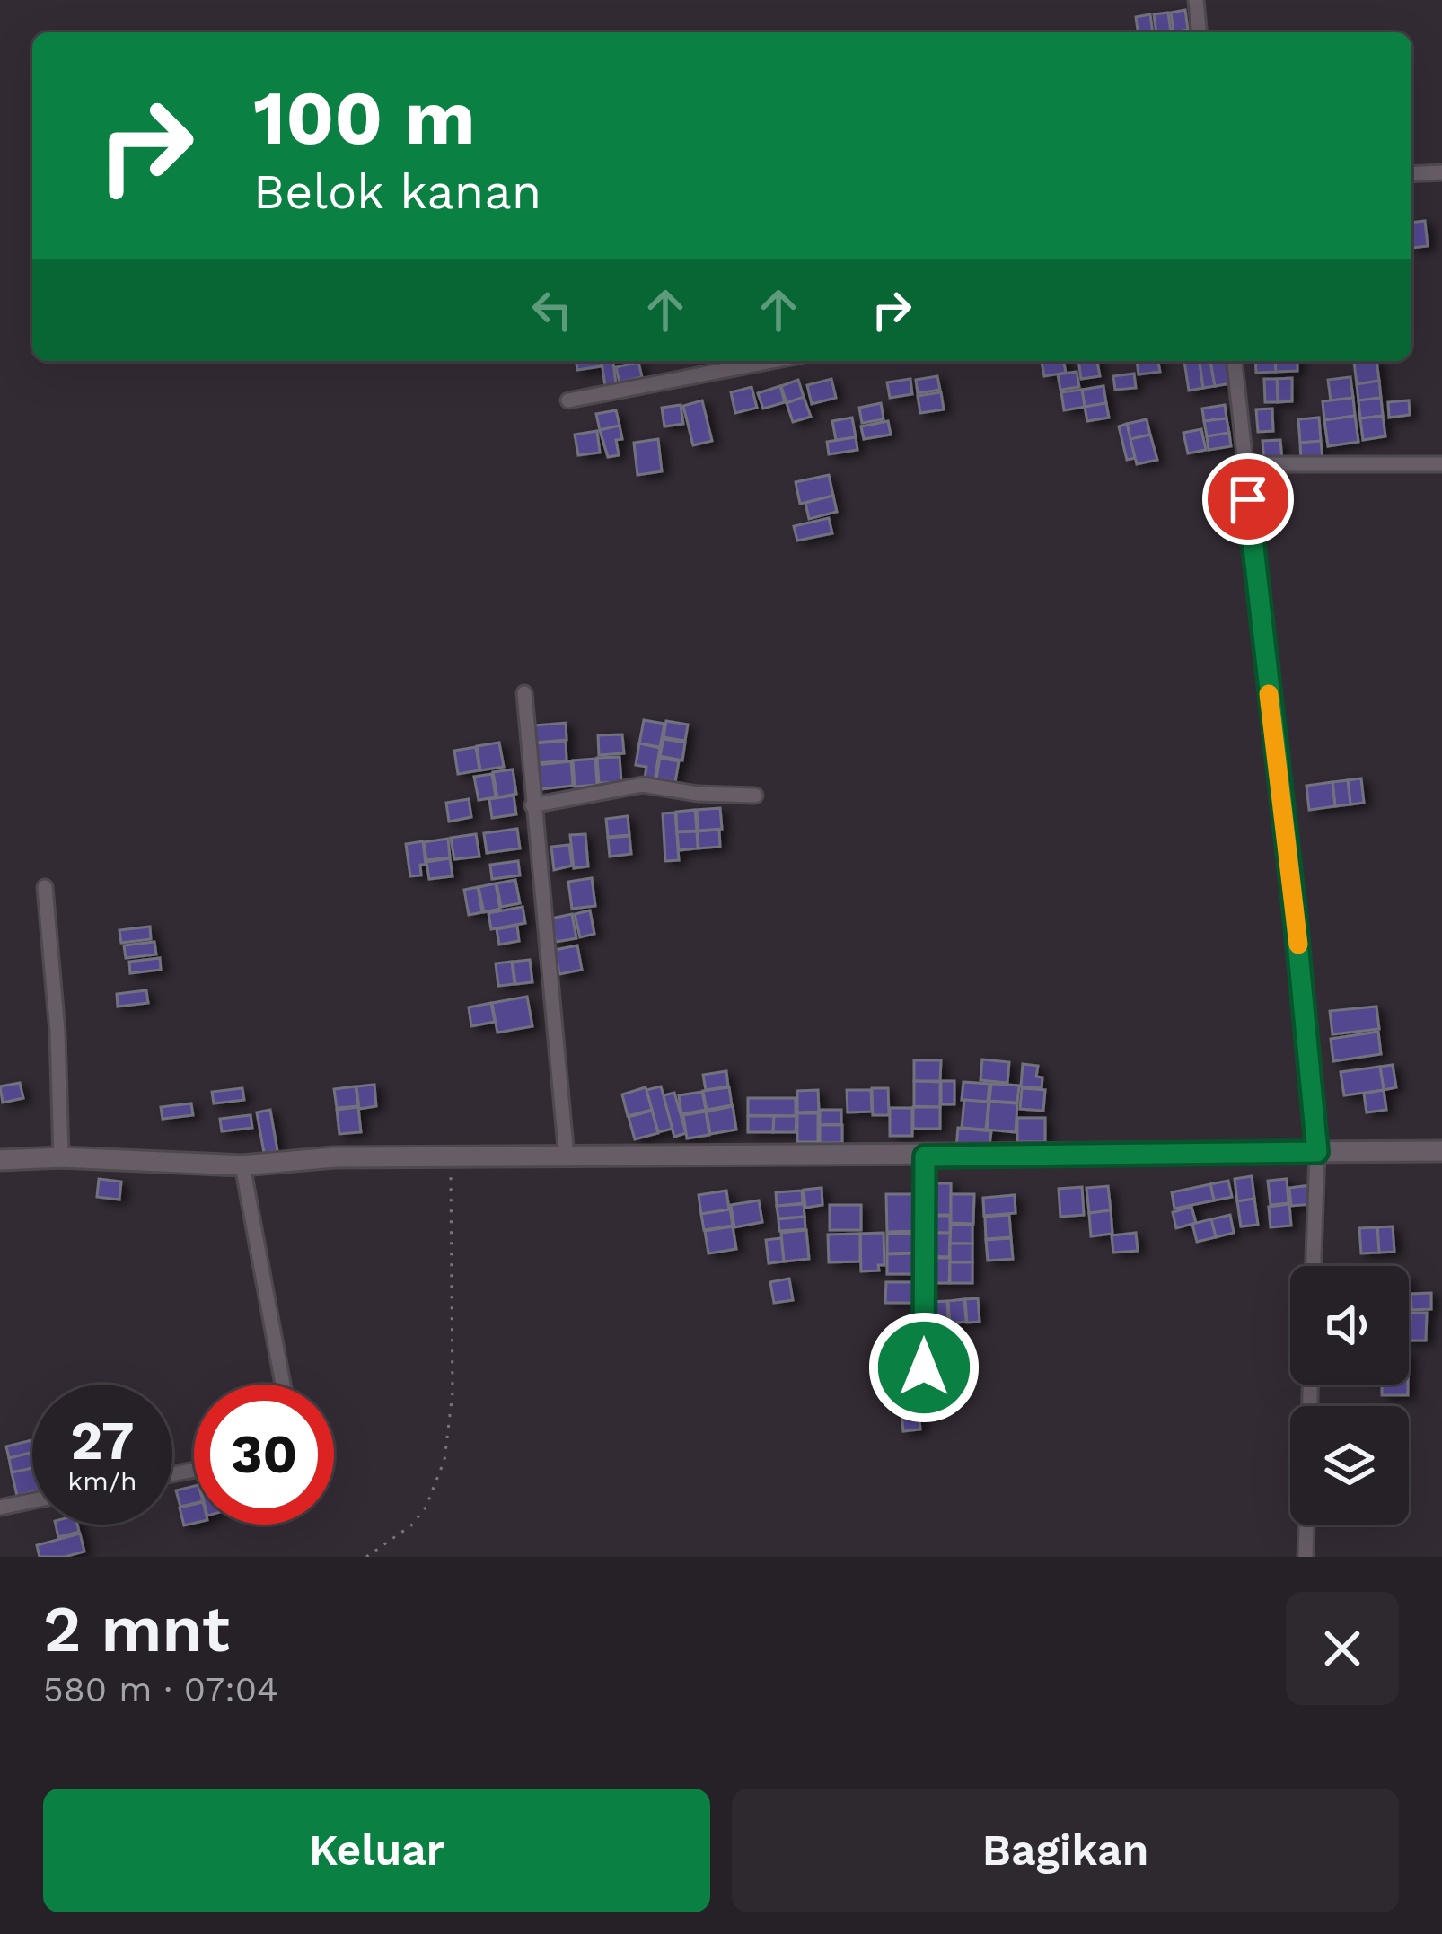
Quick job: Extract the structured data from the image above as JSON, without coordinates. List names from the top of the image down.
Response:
{
  "page": {
    "turn": ["100 m", "Belok kanan"],
    "speed": "27 km/h",
    "limit": "30",
    "heading": ["2 mnt", "580 m · 07:04"],
    "buttons": ["Keluar", "Bagikan"]
  }
}
